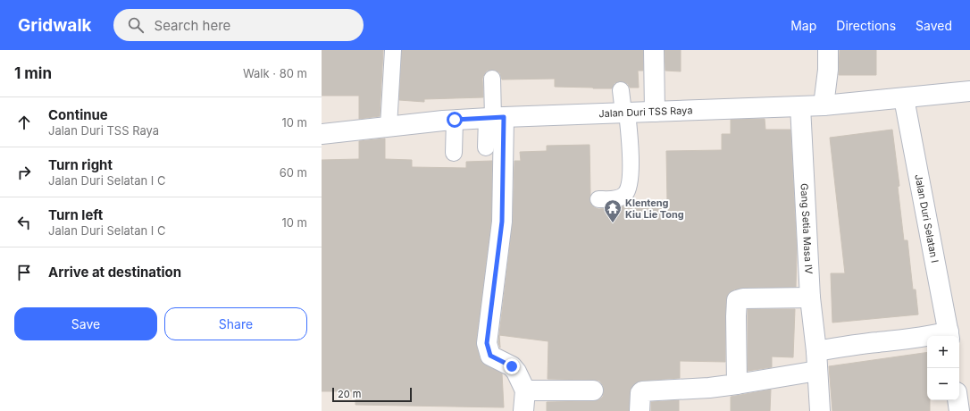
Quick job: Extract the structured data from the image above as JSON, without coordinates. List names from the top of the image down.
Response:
{
  "streets": {
    "street": ["Jalan Duri TSS Raya", "Jalan Duri Selatan I", "Gang Setia Masa IV"]
  },
  "crossings": [
    ["Jalan Duri TSS Raya", "Jalan Duri Selatan I"],
    ["Jalan Duri TSS Raya", "Gang Setia Masa IV"]
  ],
  "places": {
    "temple": ["Klenteng Kiu Lie Tong"]
  },
  "scale_bar": "20 m",
  "page": {
    "header": "Gridwalk",
    "search": "Search here",
    "nav": ["Map", "Directions", "Saved"],
    "heading": ["1 min", "Walk · 80 m"],
    "list": [
      ["Continue", "Jalan Duri TSS Raya", "10 m"],
      ["Turn right", "Jalan Duri Selatan I C", "60 m"],
      ["Turn left", "Jalan Duri Selatan I C", "10 m"],
      "Arrive at destination"
    ],
    "buttons": ["Save", "Share"],
    "map_buttons": ["+", "−"],
    "scale": "20 m"
  }
}
